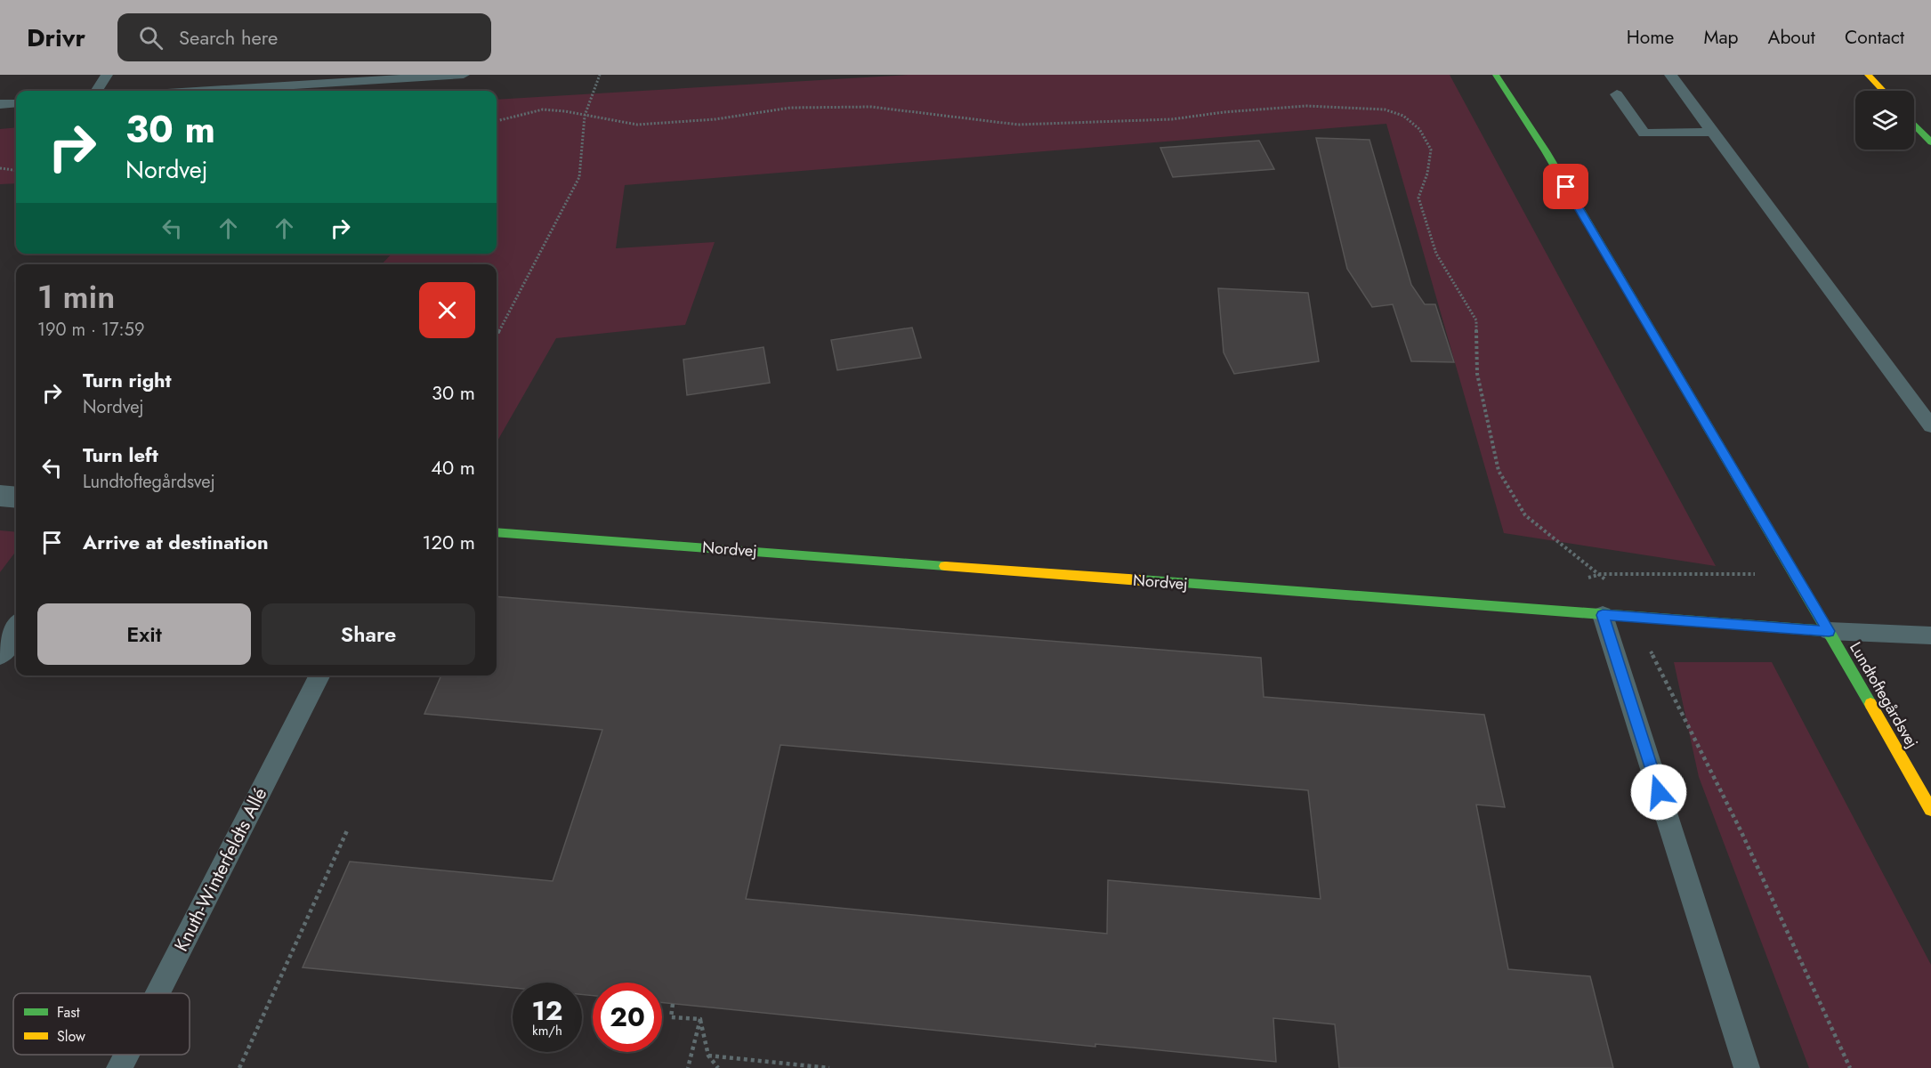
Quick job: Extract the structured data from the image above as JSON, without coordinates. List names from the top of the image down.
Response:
{
  "streets": {
    "main road": ["Nordvej", "Lundtoftegårdsvej"],
    "lane": ["Knuth-Winterfeldts Allé"]
  },
  "crossings": [
    ["Nordvej", "Lundtoftegårdsvej"]
  ],
  "legend": ["Fast", "Slow"],
  "page": {
    "header": "Drivr",
    "search": "Search here",
    "nav": [
      "Home",
      "Map",
      "About",
      "Contact"
    ],
    "turn": ["30 m", "Nordvej"],
    "heading": ["1 min", "190 m · 17:59"],
    "list": [
      {
        "name": "Turn right",
        "note": "Nordvej",
        "value": "30 m"
      },
      {
        "name": "Turn left",
        "note": "Lundtoftegårdsvej",
        "value": "40 m"
      },
      {
        "name": "Arrive at destination",
        "value": "120 m"
      }
    ],
    "buttons": ["Exit", "Share"],
    "speed": "12 km/h",
    "limit": "20"
  }
}
